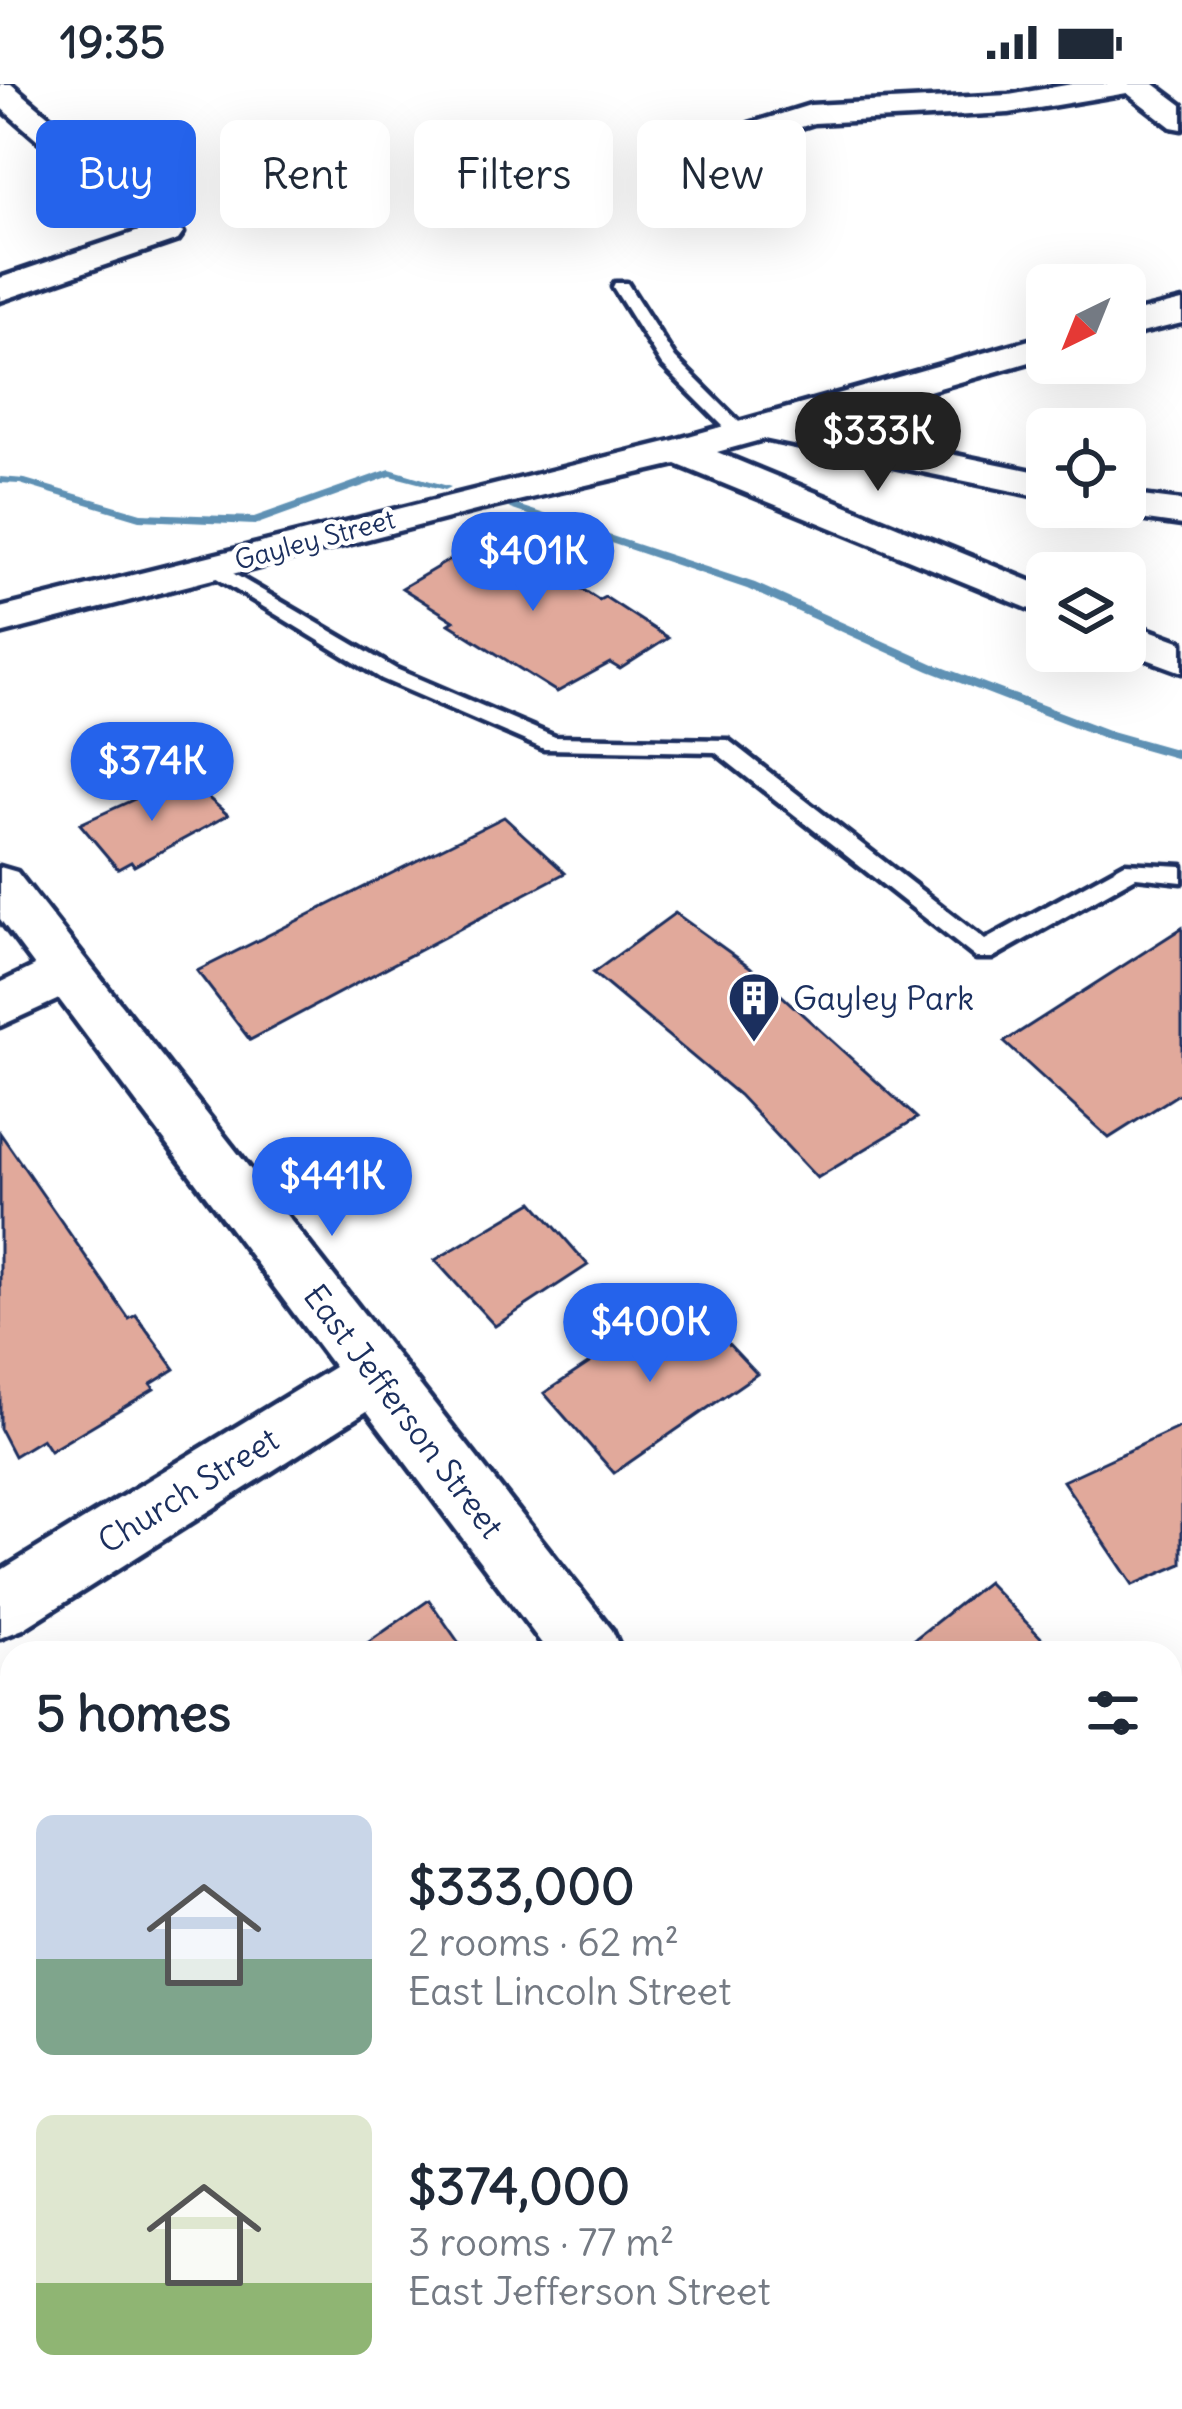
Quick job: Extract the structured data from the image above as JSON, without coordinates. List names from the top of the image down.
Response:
{
  "streets": {
    "street": ["Gayley Street", "East Jefferson Street", "Church Street"]
  },
  "crossings": [
    ["East Jefferson Street", "Church Street"]
  ],
  "places": {
    "building": ["Gayley Park"]
  },
  "north": "bottom left",
  "page": {
    "status": "19:35",
    "chip": [
      "Buy",
      "Rent",
      "Filters",
      "New"
    ],
    "price": [
      "$333K",
      "$401K",
      "$374K",
      "$441K",
      "$400K"
    ],
    "heading": "5 homes",
    "list": [
      {
        "name": "$333,000",
        "note": "2 rooms · 62 m² · East Lincoln Street"
      },
      {
        "name": "$374,000",
        "note": "3 rooms · 77 m² · East Jefferson Street"
      }
    ]
  }
}
